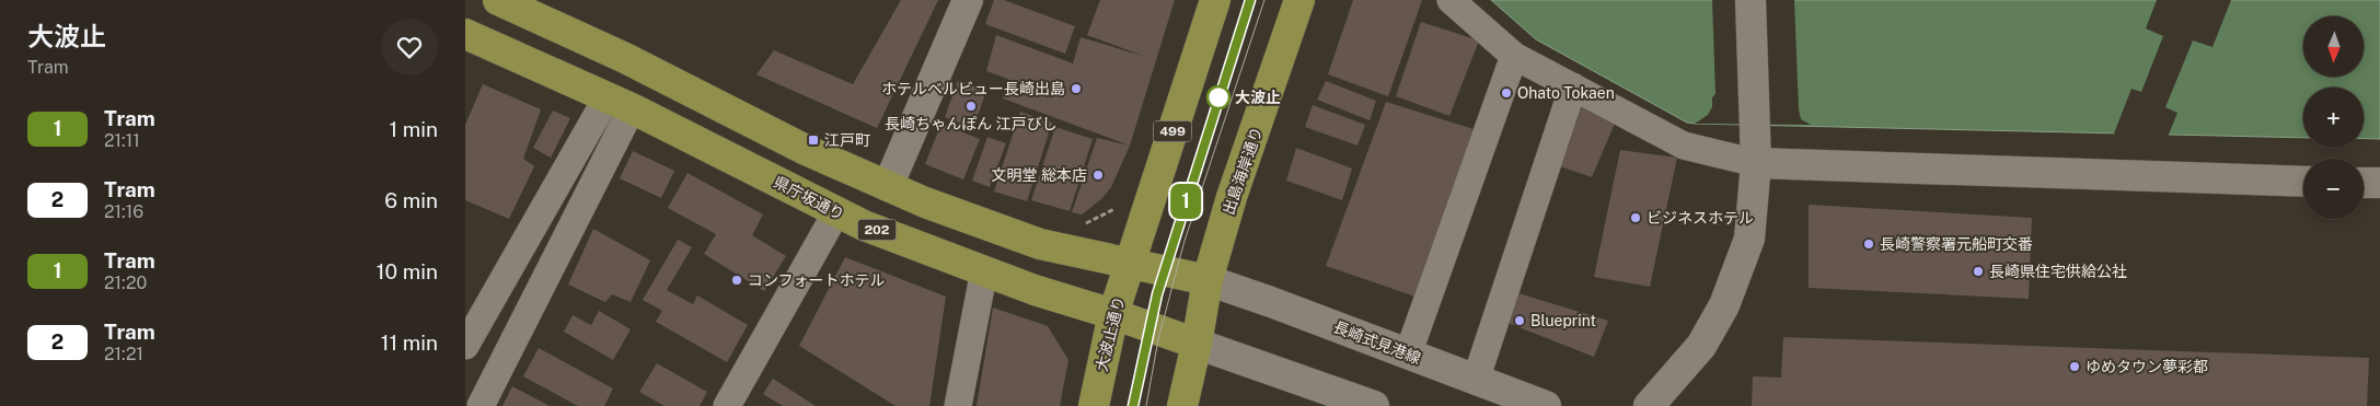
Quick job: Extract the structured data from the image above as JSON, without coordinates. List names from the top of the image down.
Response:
{
  "streets": {
    "highway": [
      "499",
      "出島海岸通り",
      "県庁坂通り",
      "202",
      "大波止通り"
    ],
    "street": ["長崎式見港線"]
  },
  "crossings": [
    ["499", "大波止通り"],
    ["出島海岸通り", "長崎式見港線"],
    ["県庁坂通り", "大波止通り"]
  ],
  "places": {
    "other": [
      "ホテルベルビュー長崎出島",
      "Ohato Tokaen",
      "大波止",
      "長崎ちゃんぽん 江戸びし",
      "文明堂 総本店",
      "ビジネスホテル",
      "長崎警察署元船町交番",
      "長崎県住宅供給公社",
      "コンフォートホテル",
      "Blueprint",
      "ゆめタウン夢彩都"
    ],
    "transit": ["江戸町"]
  },
  "lines": ["tram line 1"],
  "north": "bottom",
  "page": {
    "heading": ["大波止", "Tram"],
    "on_map": "1",
    "map_buttons": ["+", "−"],
    "list": [
      {
        "mark": "1",
        "name": "Tram",
        "note": "21:11",
        "value": "1 min"
      },
      {
        "mark": "2",
        "name": "Tram",
        "note": "21:16",
        "value": "6 min"
      },
      {
        "mark": "1",
        "name": "Tram",
        "note": "21:20",
        "value": "10 min"
      },
      {
        "mark": "2",
        "name": "Tram",
        "note": "21:21",
        "value": "11 min"
      }
    ]
  }
}
